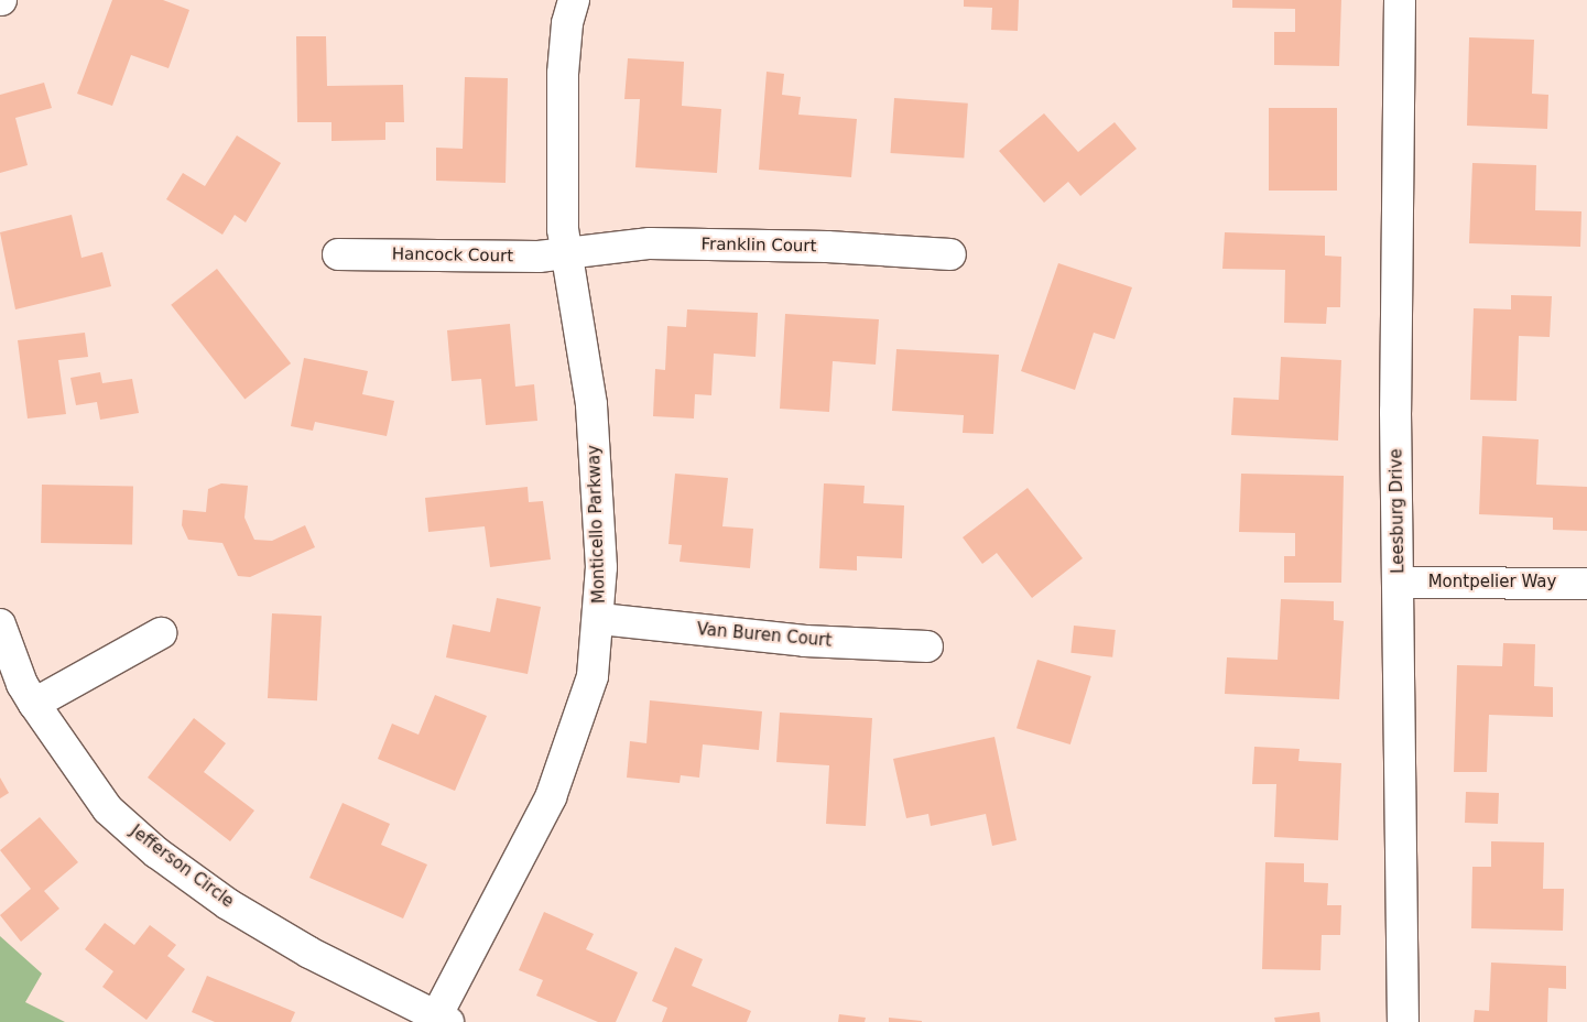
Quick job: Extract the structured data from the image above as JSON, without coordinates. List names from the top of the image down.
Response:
{
  "streets": {
    "street": [
      "Franklin Court",
      "Hancock Court",
      "Leesburg Drive",
      "Monticello Parkway",
      "Montpelier Way",
      "Van Buren Court",
      "Jefferson Circle"
    ]
  },
  "crossings": [
    ["Franklin Court", "Hancock Court"],
    ["Franklin Court", "Monticello Parkway"],
    ["Hancock Court", "Monticello Parkway"],
    ["Leesburg Drive", "Montpelier Way"],
    ["Monticello Parkway", "Van Buren Court"],
    ["Monticello Parkway", "Jefferson Circle"]
  ]
}
